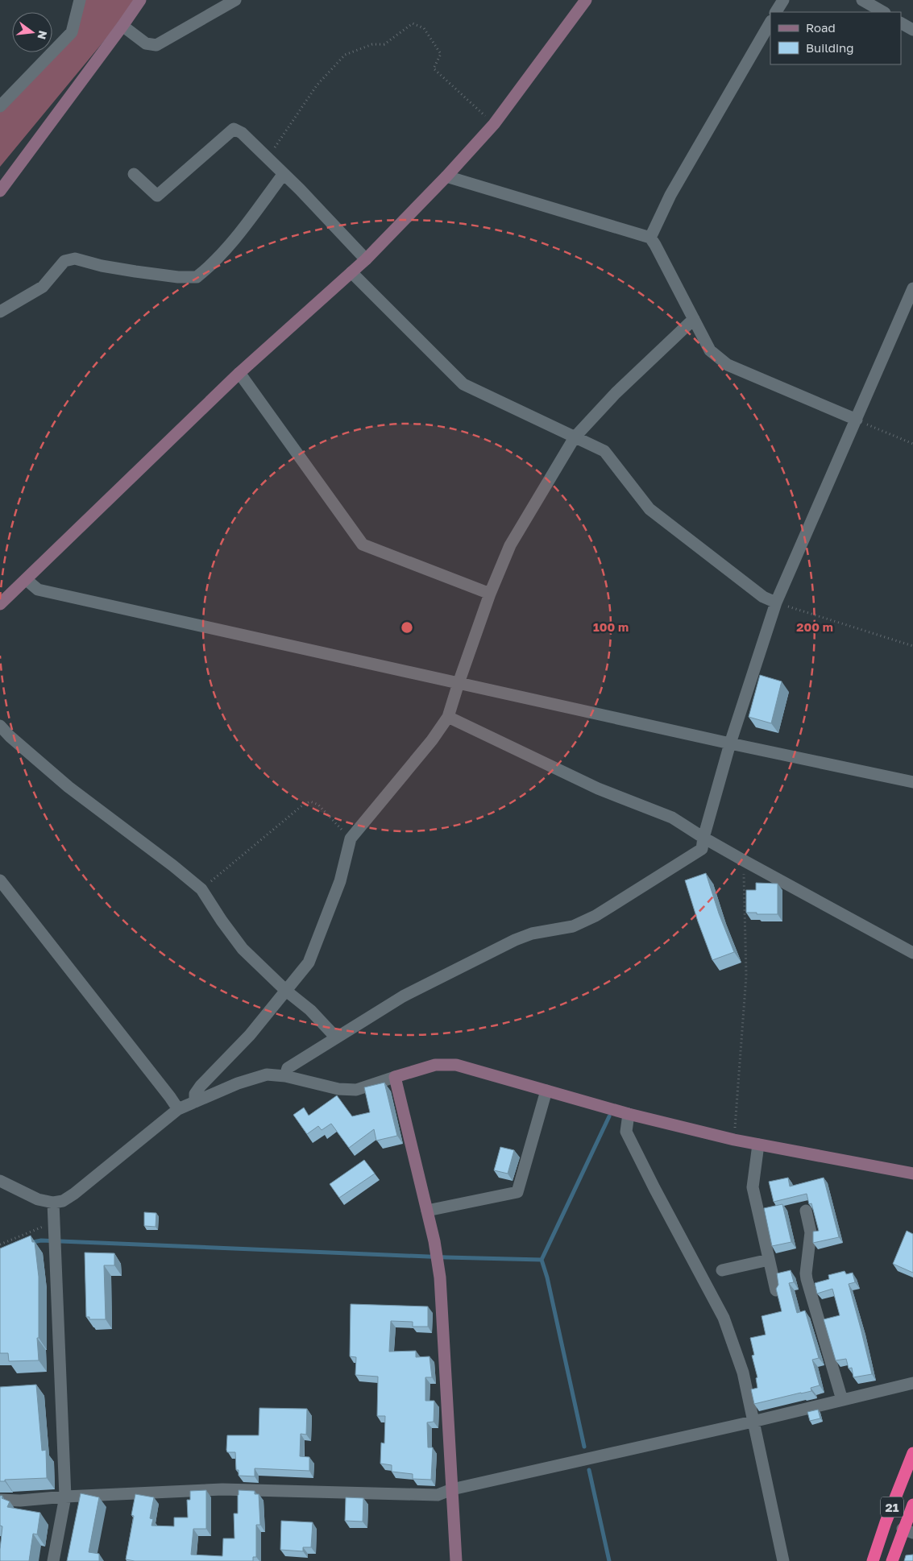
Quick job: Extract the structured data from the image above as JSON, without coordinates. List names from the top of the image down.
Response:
{
  "streets": {
    "highway": ["21"]
  },
  "legend": ["Road", "Building"],
  "north": "right",
  "rings": ["100 m", "200 m"]
}
